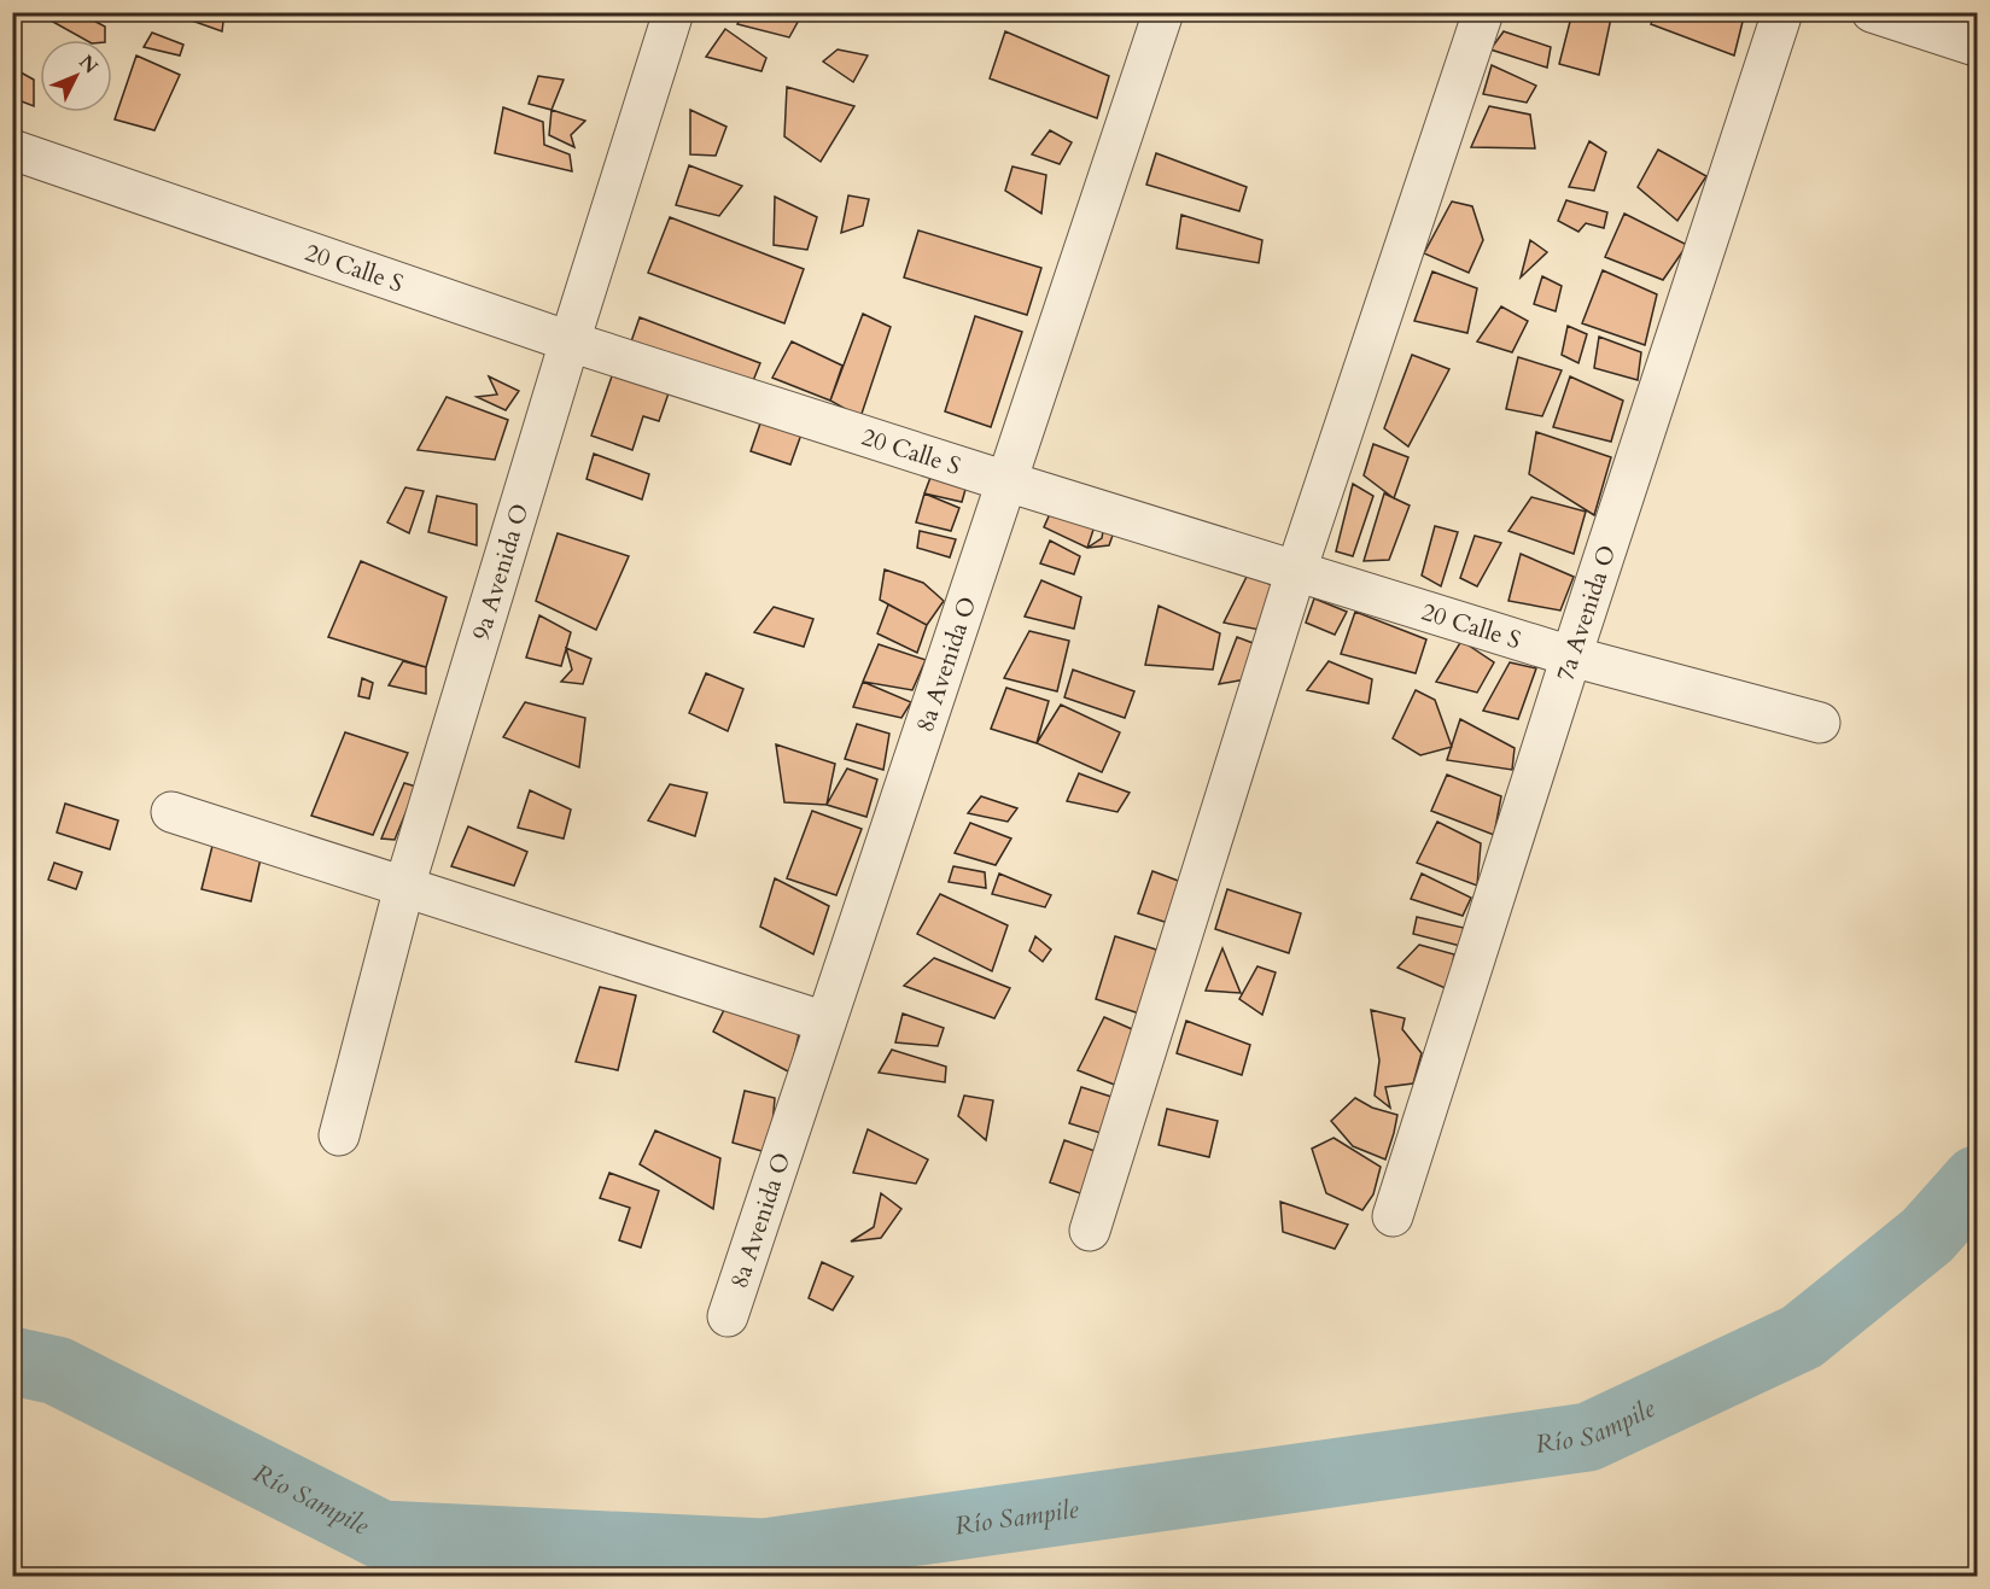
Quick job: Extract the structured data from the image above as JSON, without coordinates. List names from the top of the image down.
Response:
{
  "streets": {
    "street": [
      "20 Calle S",
      "9a Avenida O",
      "7a Avenida O",
      "8a Avenida O"
    ]
  },
  "crossings": [
    ["20 Calle S", "9a Avenida O"],
    ["20 Calle S", "7a Avenida O"],
    ["20 Calle S", "8a Avenida O"]
  ],
  "water": ["Río Sampile"],
  "north": "top right"
}
